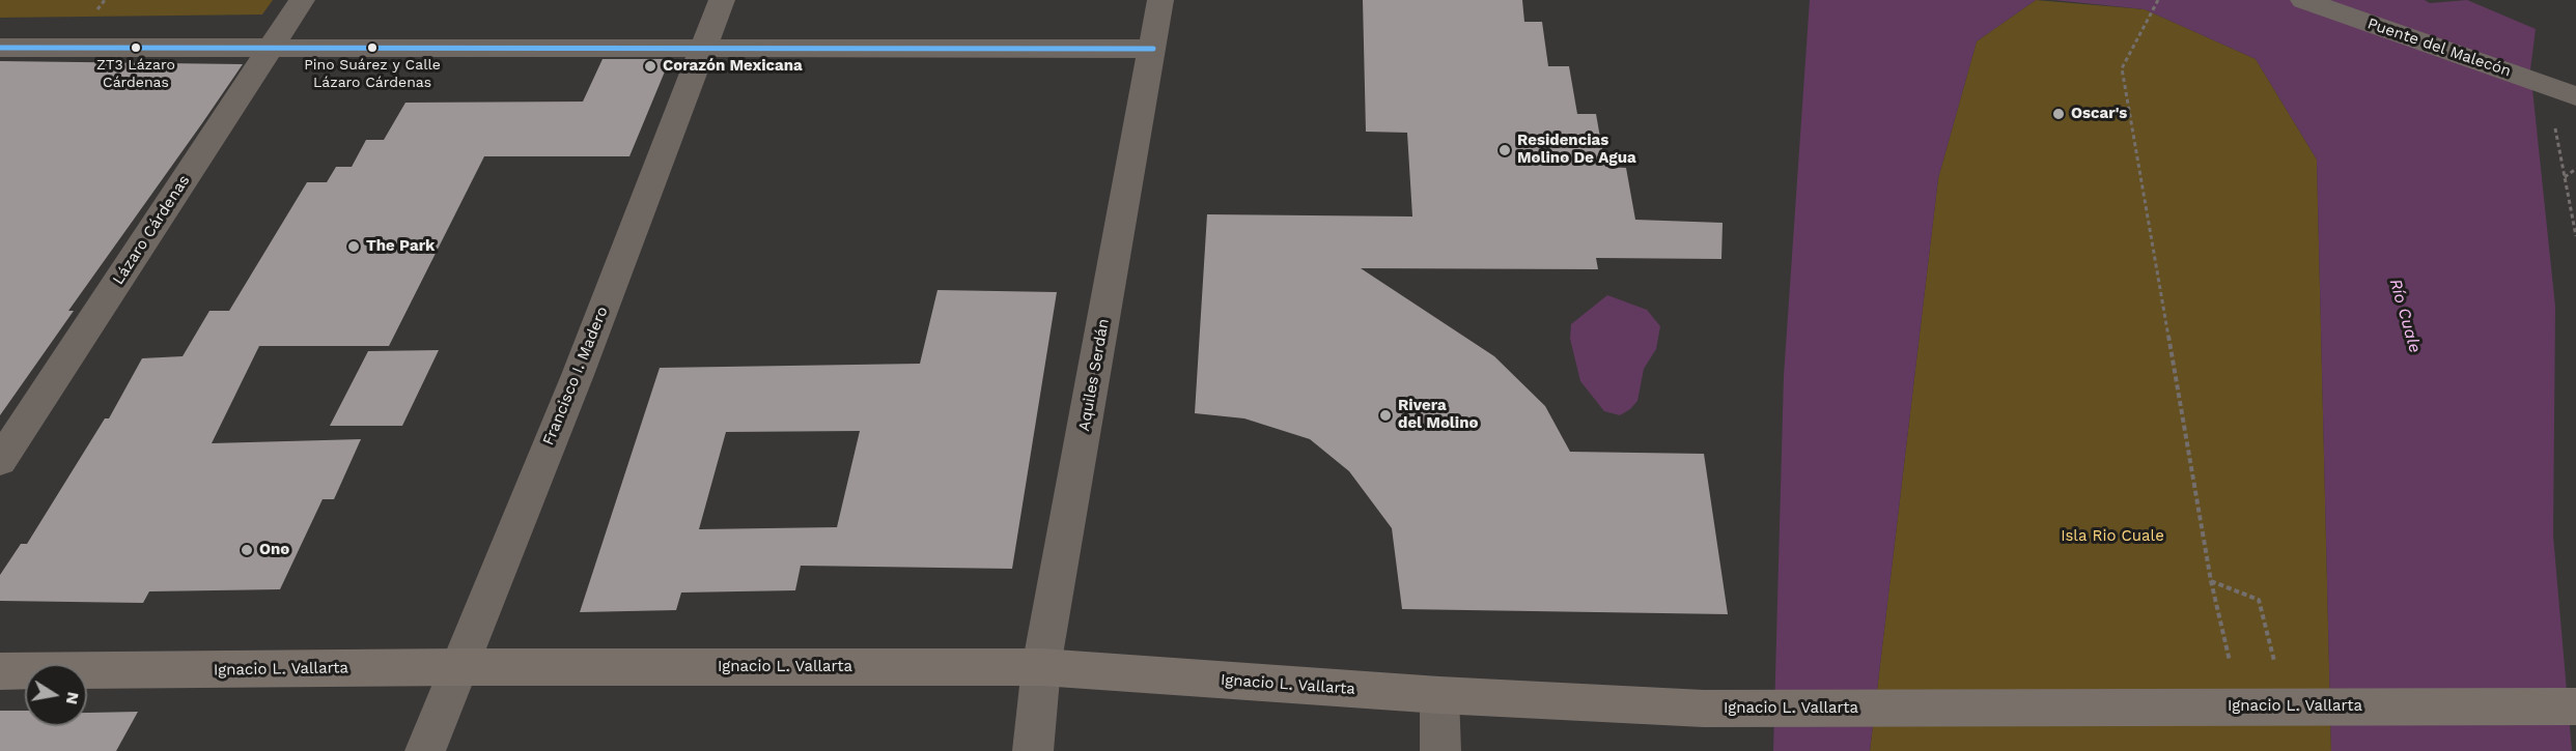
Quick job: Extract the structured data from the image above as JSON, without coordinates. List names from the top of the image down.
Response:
{
  "streets": {
    "main road": ["Ignacio L. Vallarta"],
    "street": [
      "Puente del Malecón",
      "Lázaro Cárdenas",
      "Aquiles Serdán",
      "Francisco I. Madero"
    ]
  },
  "crossings": [
    ["Aquiles Serdán", "Ignacio L. Vallarta"],
    ["Francisco I. Madero", "Ignacio L. Vallarta"]
  ],
  "water": ["Río Cuale"],
  "parks": ["Isla Rio Cuale"],
  "places": [
    "ZT3 Lázaro Cárdenas",
    "Pino Suárez y Calle Lázaro Cárdenas",
    "Corazón Mexicana",
    "Oscar's",
    "Residencias Molino De Agua",
    "The Park",
    "Rivera del Molino",
    "Ono"
  ],
  "north": "right"
}
